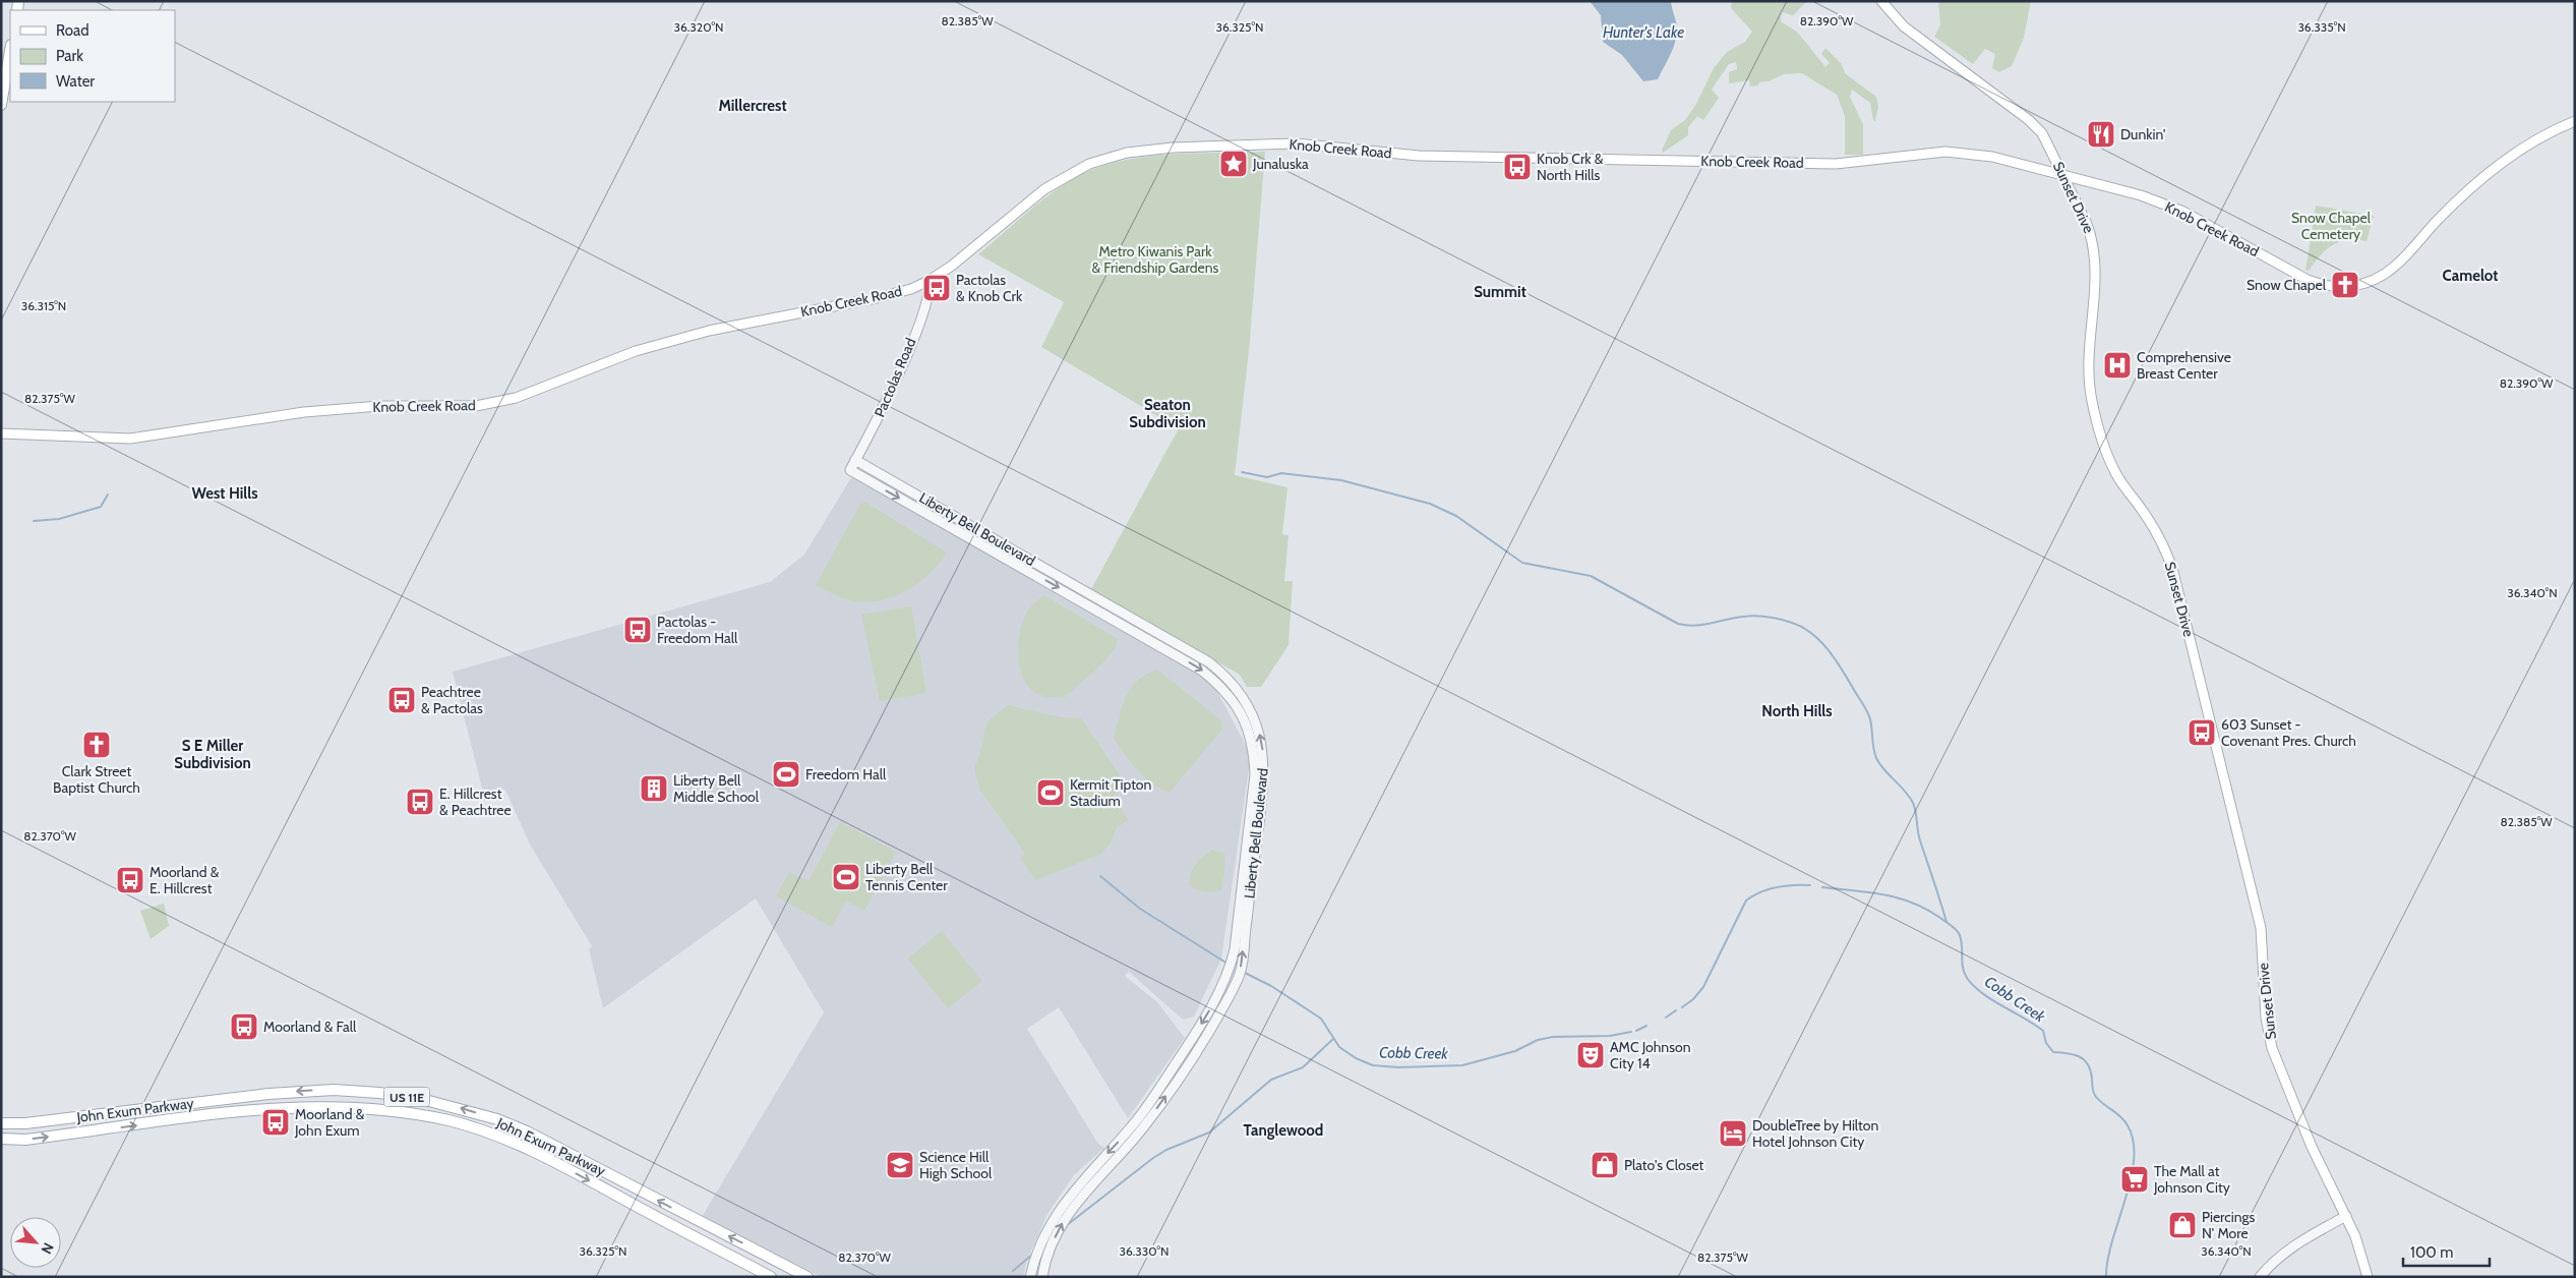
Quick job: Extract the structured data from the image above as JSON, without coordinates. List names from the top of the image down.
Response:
{
  "streets": {
    "main road": [
      "Knob Creek Road",
      "Sunset Drive",
      "US 11E",
      "John Exum Parkway"
    ],
    "street": ["Pactolas Road", "Liberty Bell Boulevard"]
  },
  "crossings": [
    ["Knob Creek Road", "Sunset Drive"],
    ["Knob Creek Road", "Pactolas Road"],
    ["Pactolas Road", "Liberty Bell Boulevard"]
  ],
  "districts": [
    "Millercrest",
    "Camelot",
    "Summit",
    "Seaton Subdivision",
    "West Hills",
    "North Hills",
    "S E Miller Subdivision",
    "Tanglewood"
  ],
  "water": ["Hunter's Lake", "Cobb Creek"],
  "parks": ["Snow Chapel Cemetery", "Metro Kiwanis Park & Friendship Gardens"],
  "places": {
    "restaurant": ["Dunkin'"],
    "place": ["Junaluska"],
    "bus stop": [
      "Knob Crk & North Hills",
      "Pactolas & Knob Crk",
      "Pactolas - Freedom Hall",
      "Peachtree & Pactolas",
      "603 Sunset - Covenant Pres. Church",
      "E. Hillcrest & Peachtree",
      "Moorland & E. Hillcrest",
      "Moorland & Fall",
      "Moorland & John Exum"
    ],
    "church": ["Snow Chapel", "Clark Street Baptist Church"],
    "hospital": ["Comprehensive Breast Center"],
    "sports": ["Freedom Hall", "Kermit Tipton Stadium", "Liberty Bell Tennis Center"],
    "building": ["Liberty Bell Middle School"],
    "theatre": ["AMC Johnson City 14"],
    "hotel": ["DoubleTree by Hilton Hotel Johnson City"],
    "school or university": ["Science Hill High School"],
    "shop": ["Plato's Closet", "Piercings N' More"],
    "supermarket": ["The Mall at Johnson City"]
  },
  "legend": ["Road", "Park", "Water"],
  "scale_bar": "100 m",
  "north": "bottom right",
  "coordinates": [
    "82.385°W",
    "82.390°W",
    "36.320°N",
    "36.325°N",
    "36.335°N",
    "36.315°N",
    "82.375°W",
    "36.340°N",
    "82.370°W",
    "36.330°N"
  ]
}
